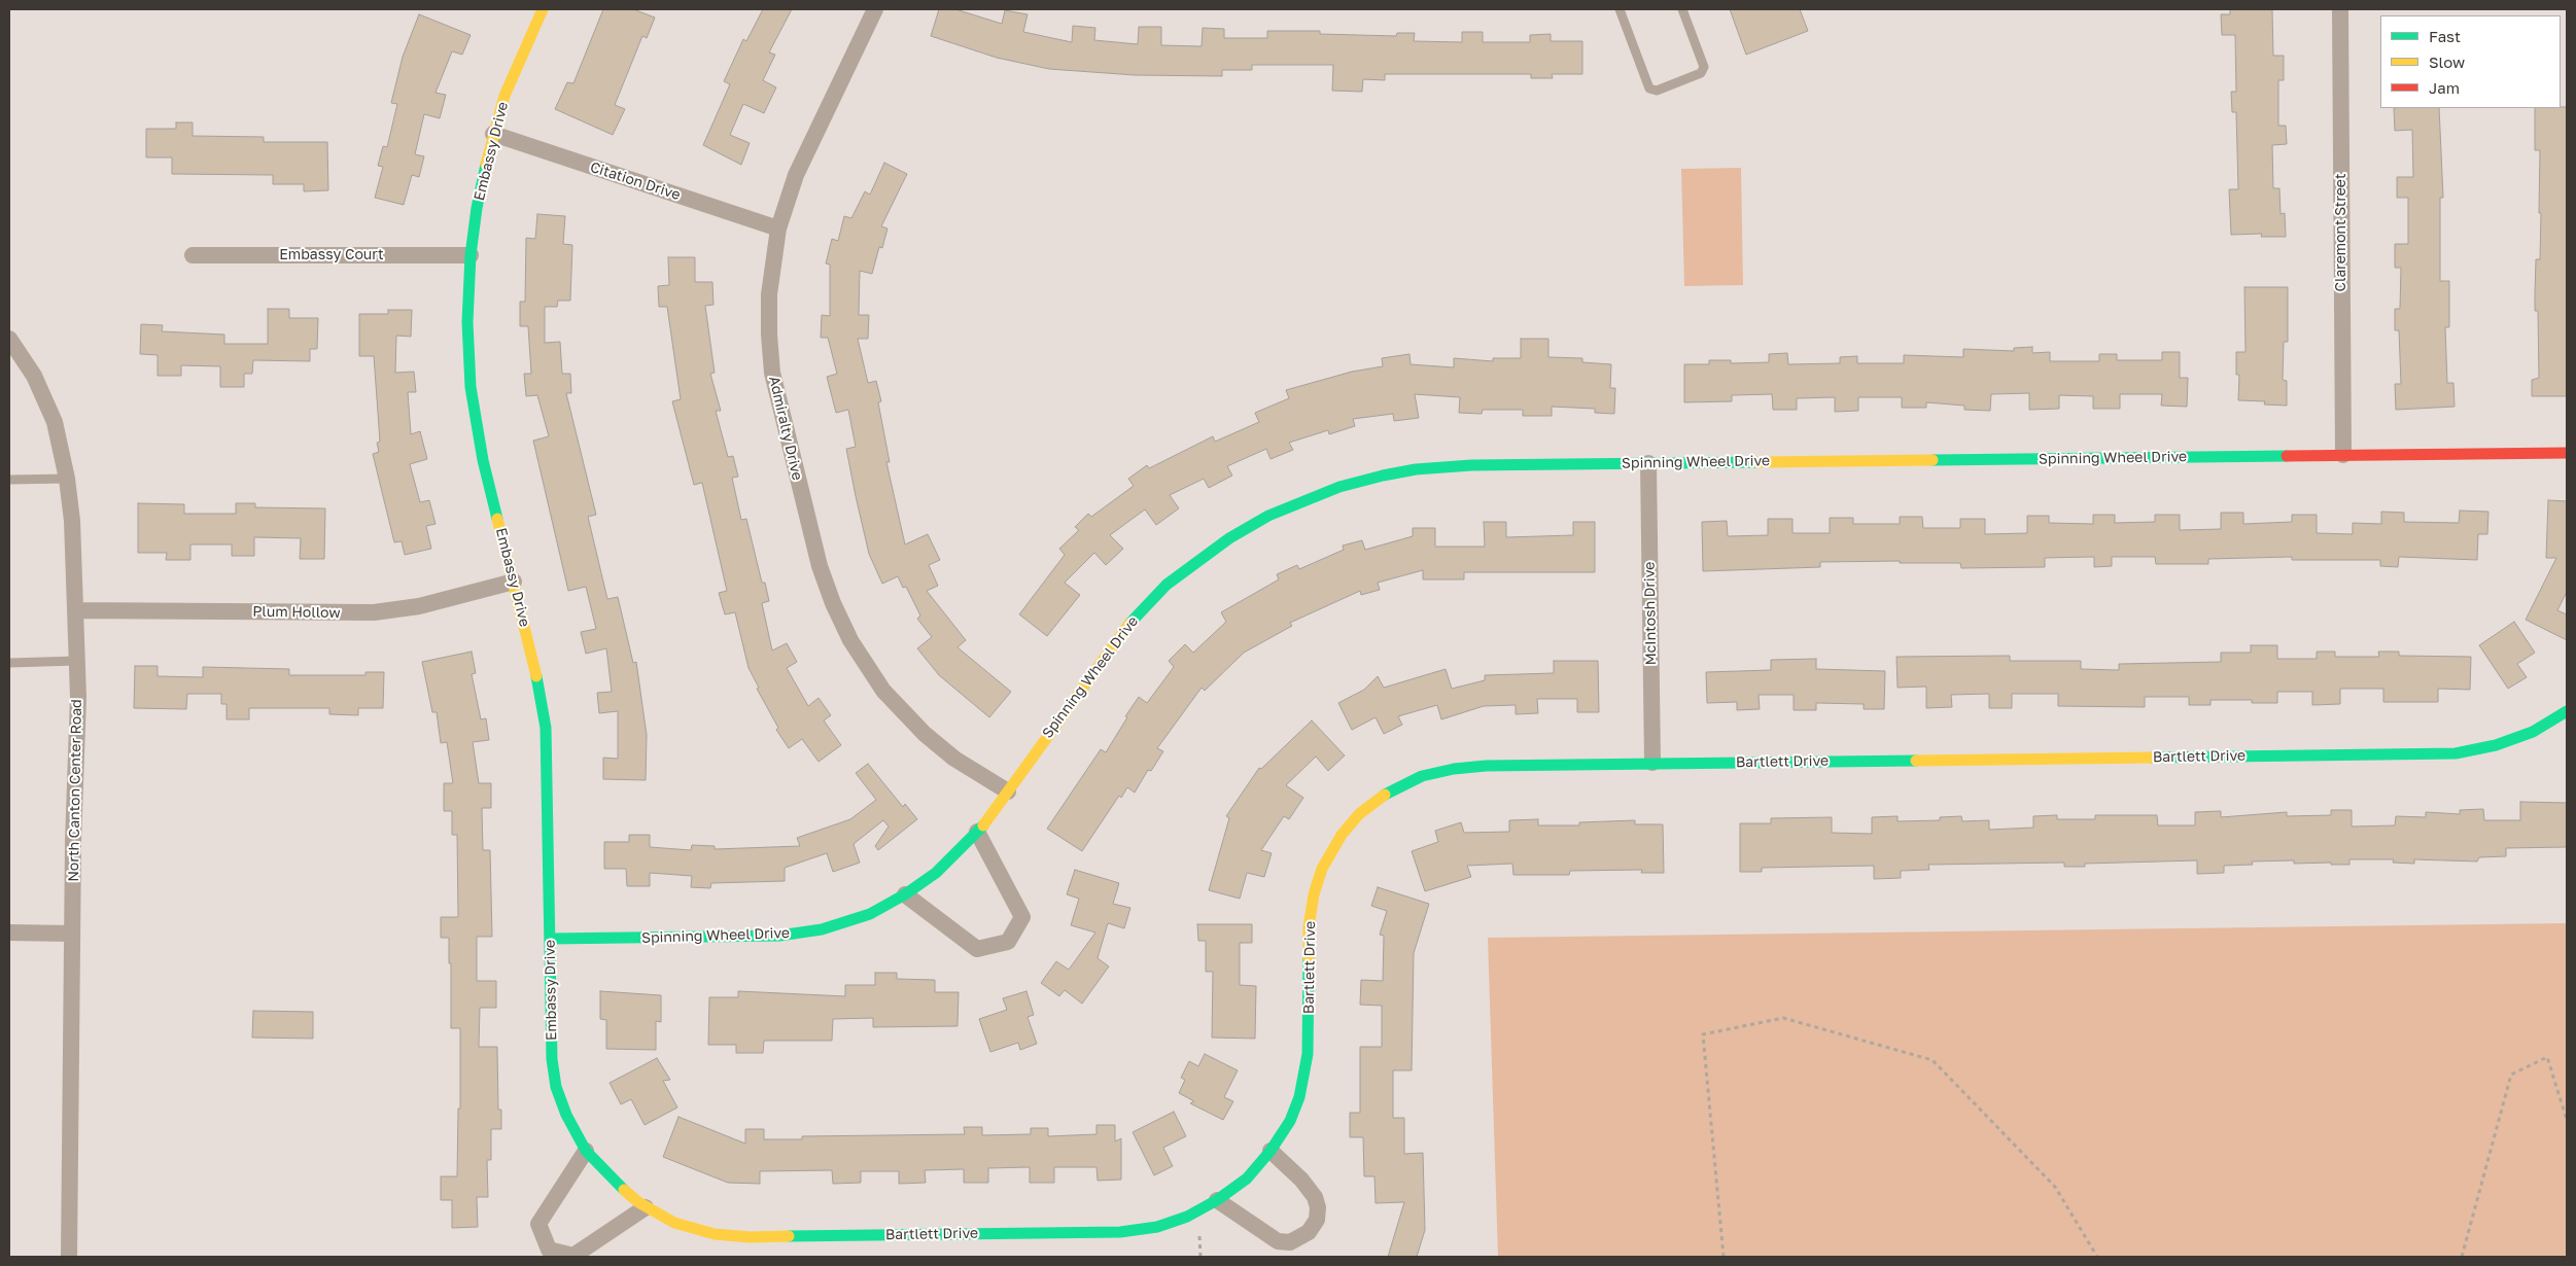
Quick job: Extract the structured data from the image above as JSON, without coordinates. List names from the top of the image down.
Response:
{
  "streets": {
    "street": [
      "Embassy Drive",
      "Citation Drive",
      "Claremont Street",
      "Embassy Court",
      "Admiralty Drive",
      "Spinning Wheel Drive",
      "Plum Hollow",
      "McIntosh Drive",
      "Bartlett Drive",
      "North Canton Center Road"
    ]
  },
  "crossings": [
    ["Embassy Drive", "Citation Drive"],
    ["Embassy Drive", "Embassy Court"],
    ["Embassy Drive", "Spinning Wheel Drive"],
    ["Embassy Drive", "Plum Hollow"],
    ["Embassy Drive", "Bartlett Drive"],
    ["Citation Drive", "Admiralty Drive"],
    ["Claremont Street", "Spinning Wheel Drive"],
    ["Admiralty Drive", "Spinning Wheel Drive"],
    ["Spinning Wheel Drive", "McIntosh Drive"],
    ["Plum Hollow", "North Canton Center Road"],
    ["McIntosh Drive", "Bartlett Drive"]
  ],
  "legend": ["Fast", "Slow", "Jam"]
}
